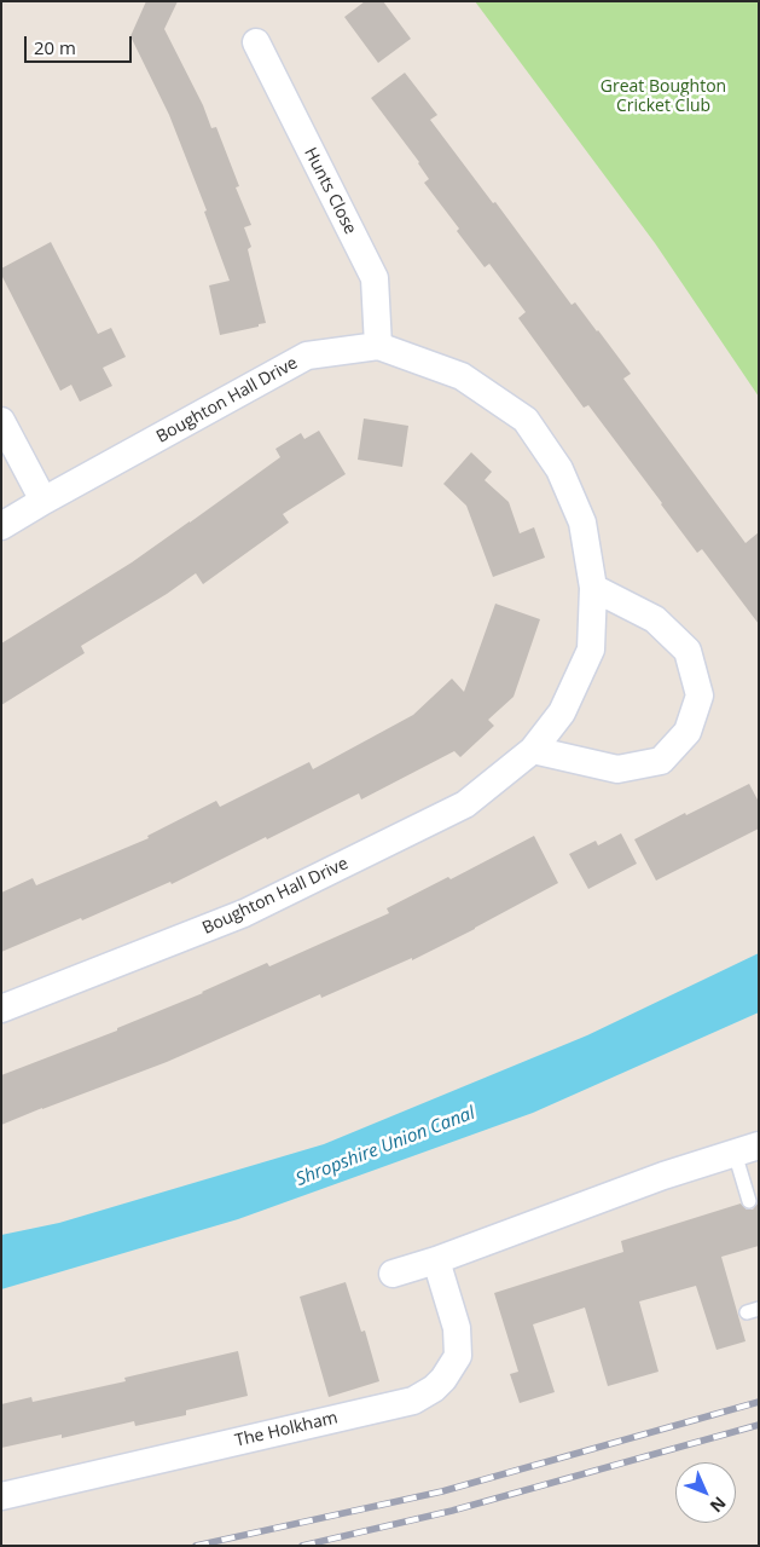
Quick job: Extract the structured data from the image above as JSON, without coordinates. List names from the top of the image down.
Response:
{
  "streets": {
    "street": ["Hunts Close", "Boughton Hall Drive", "The Holkham"]
  },
  "crossings": [
    ["Hunts Close", "Boughton Hall Drive"]
  ],
  "water": ["Shropshire Union Canal"],
  "parks": ["Great Boughton Cricket Club"],
  "scale_bar": "20 m",
  "north": "bottom right"
}
